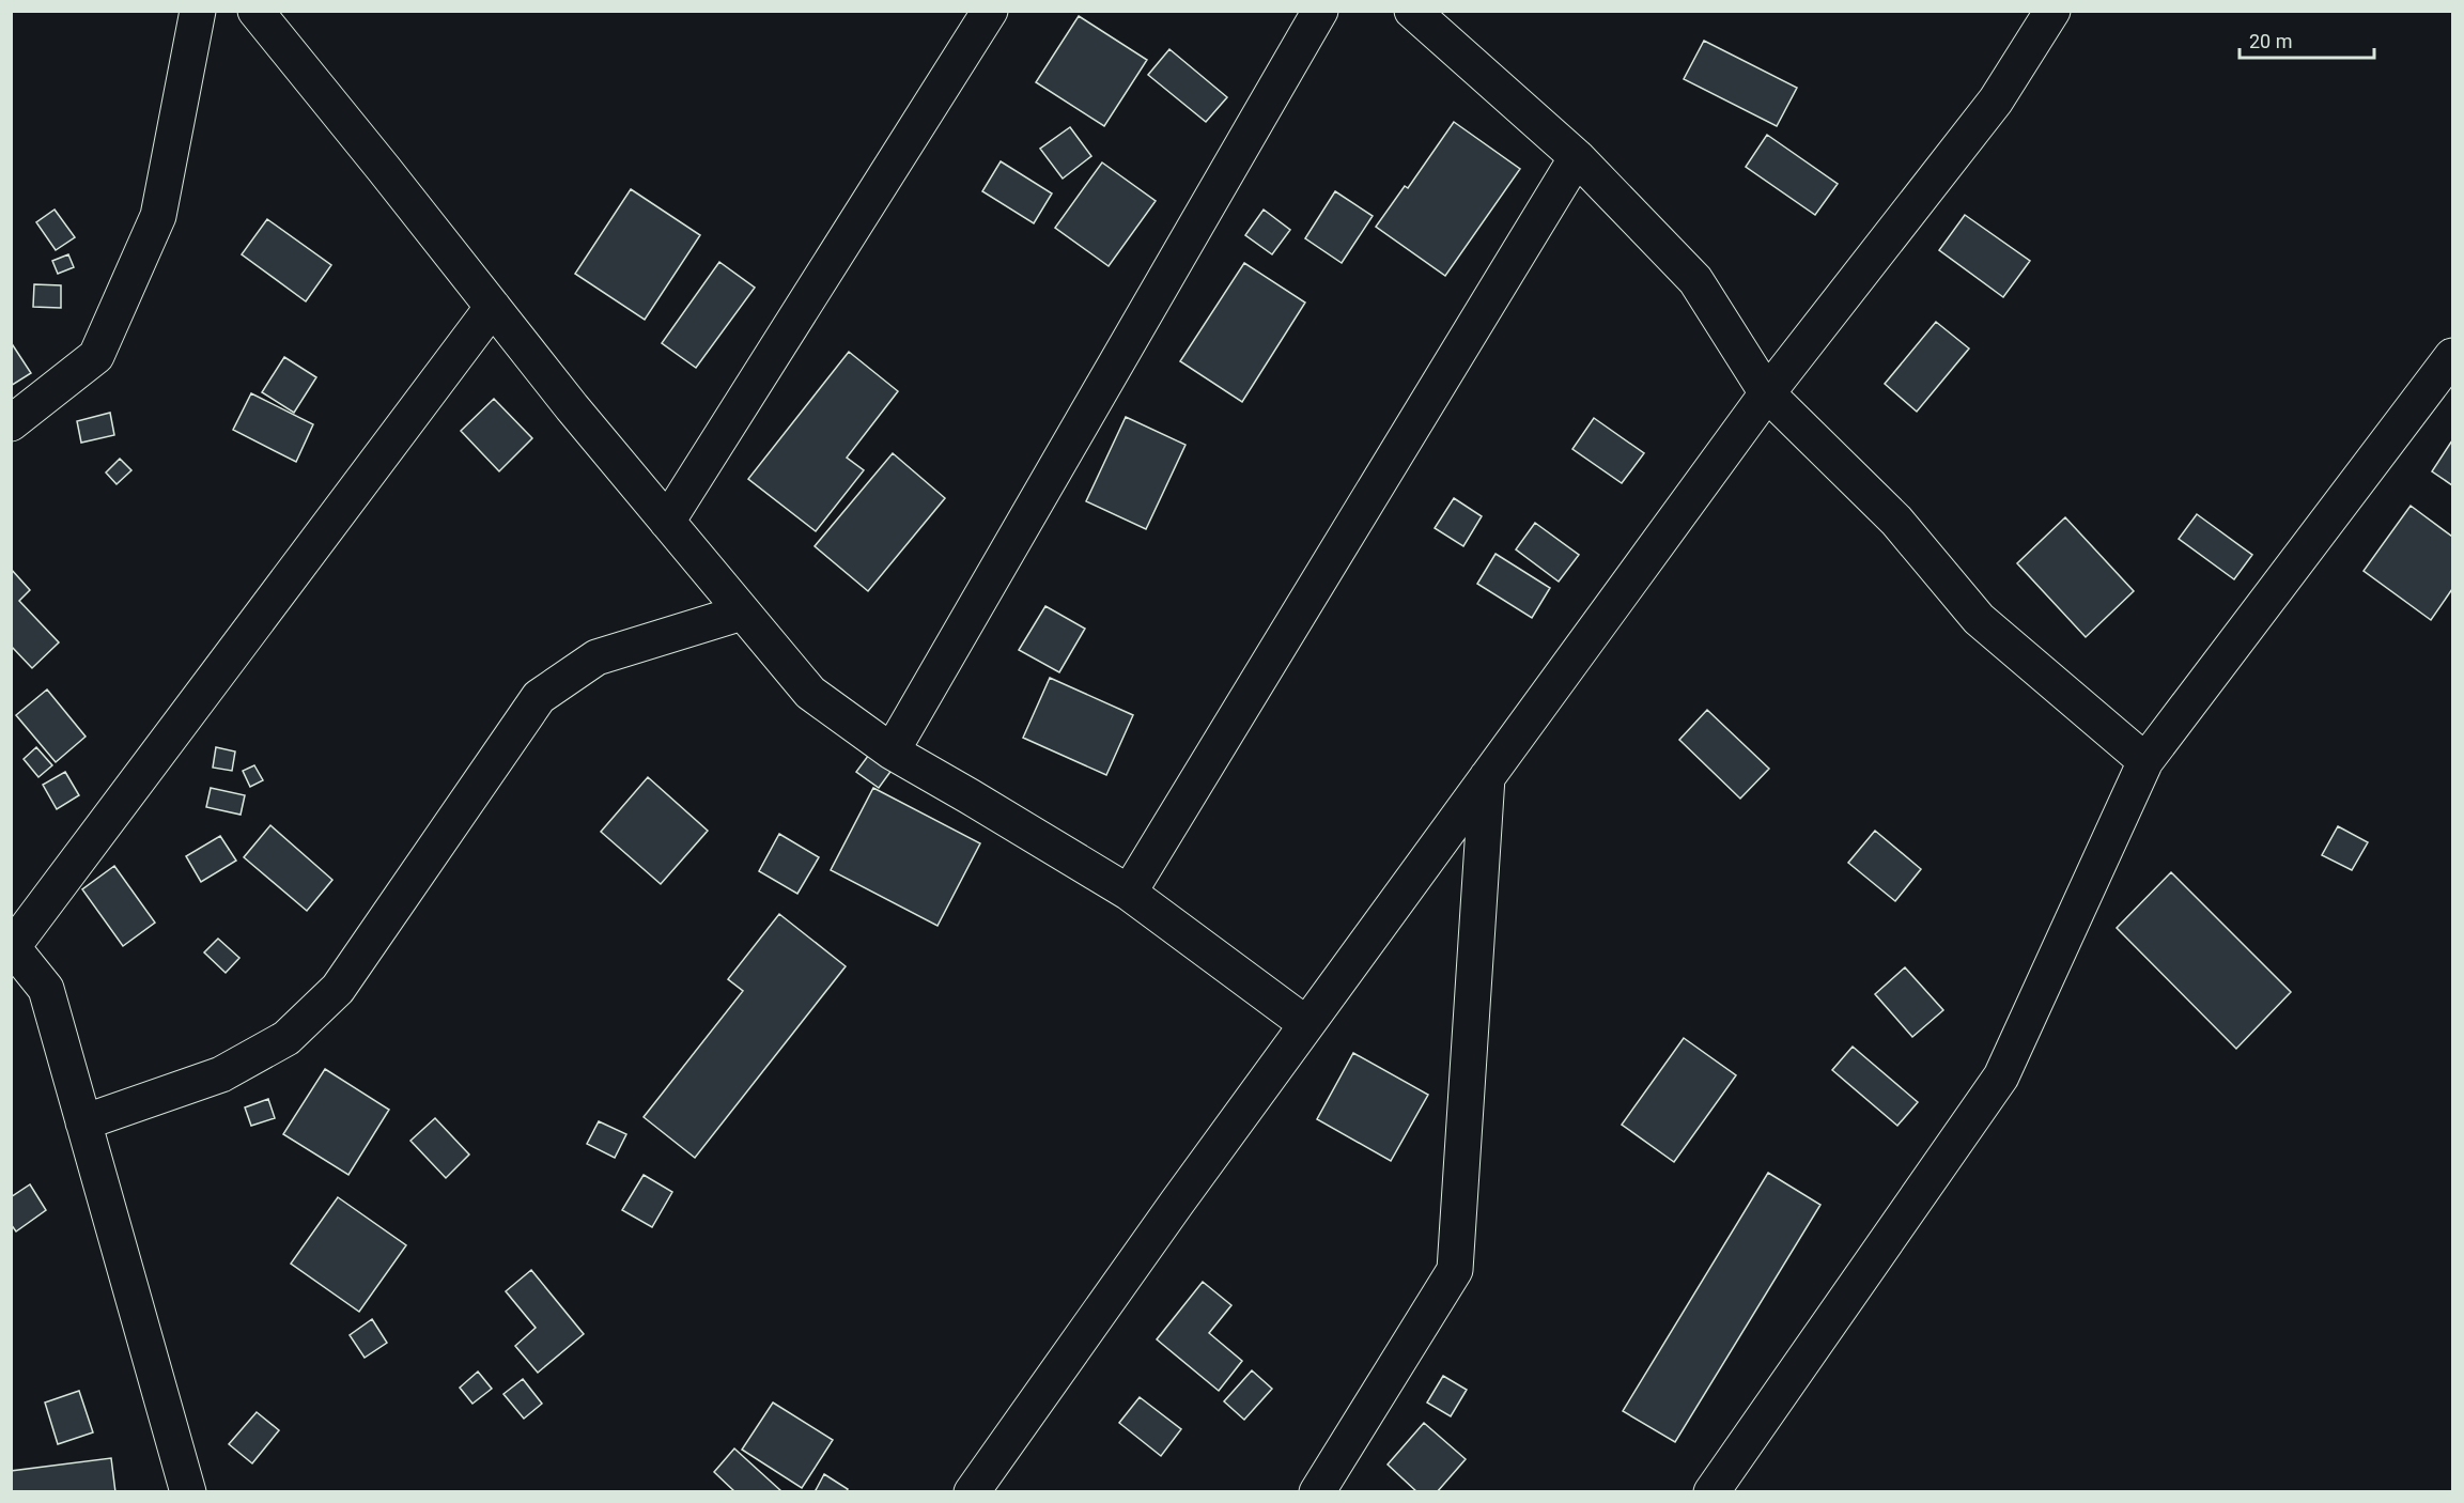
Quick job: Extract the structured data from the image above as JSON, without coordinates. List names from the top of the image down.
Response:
{
  "scale_bar": "20 m"
}
